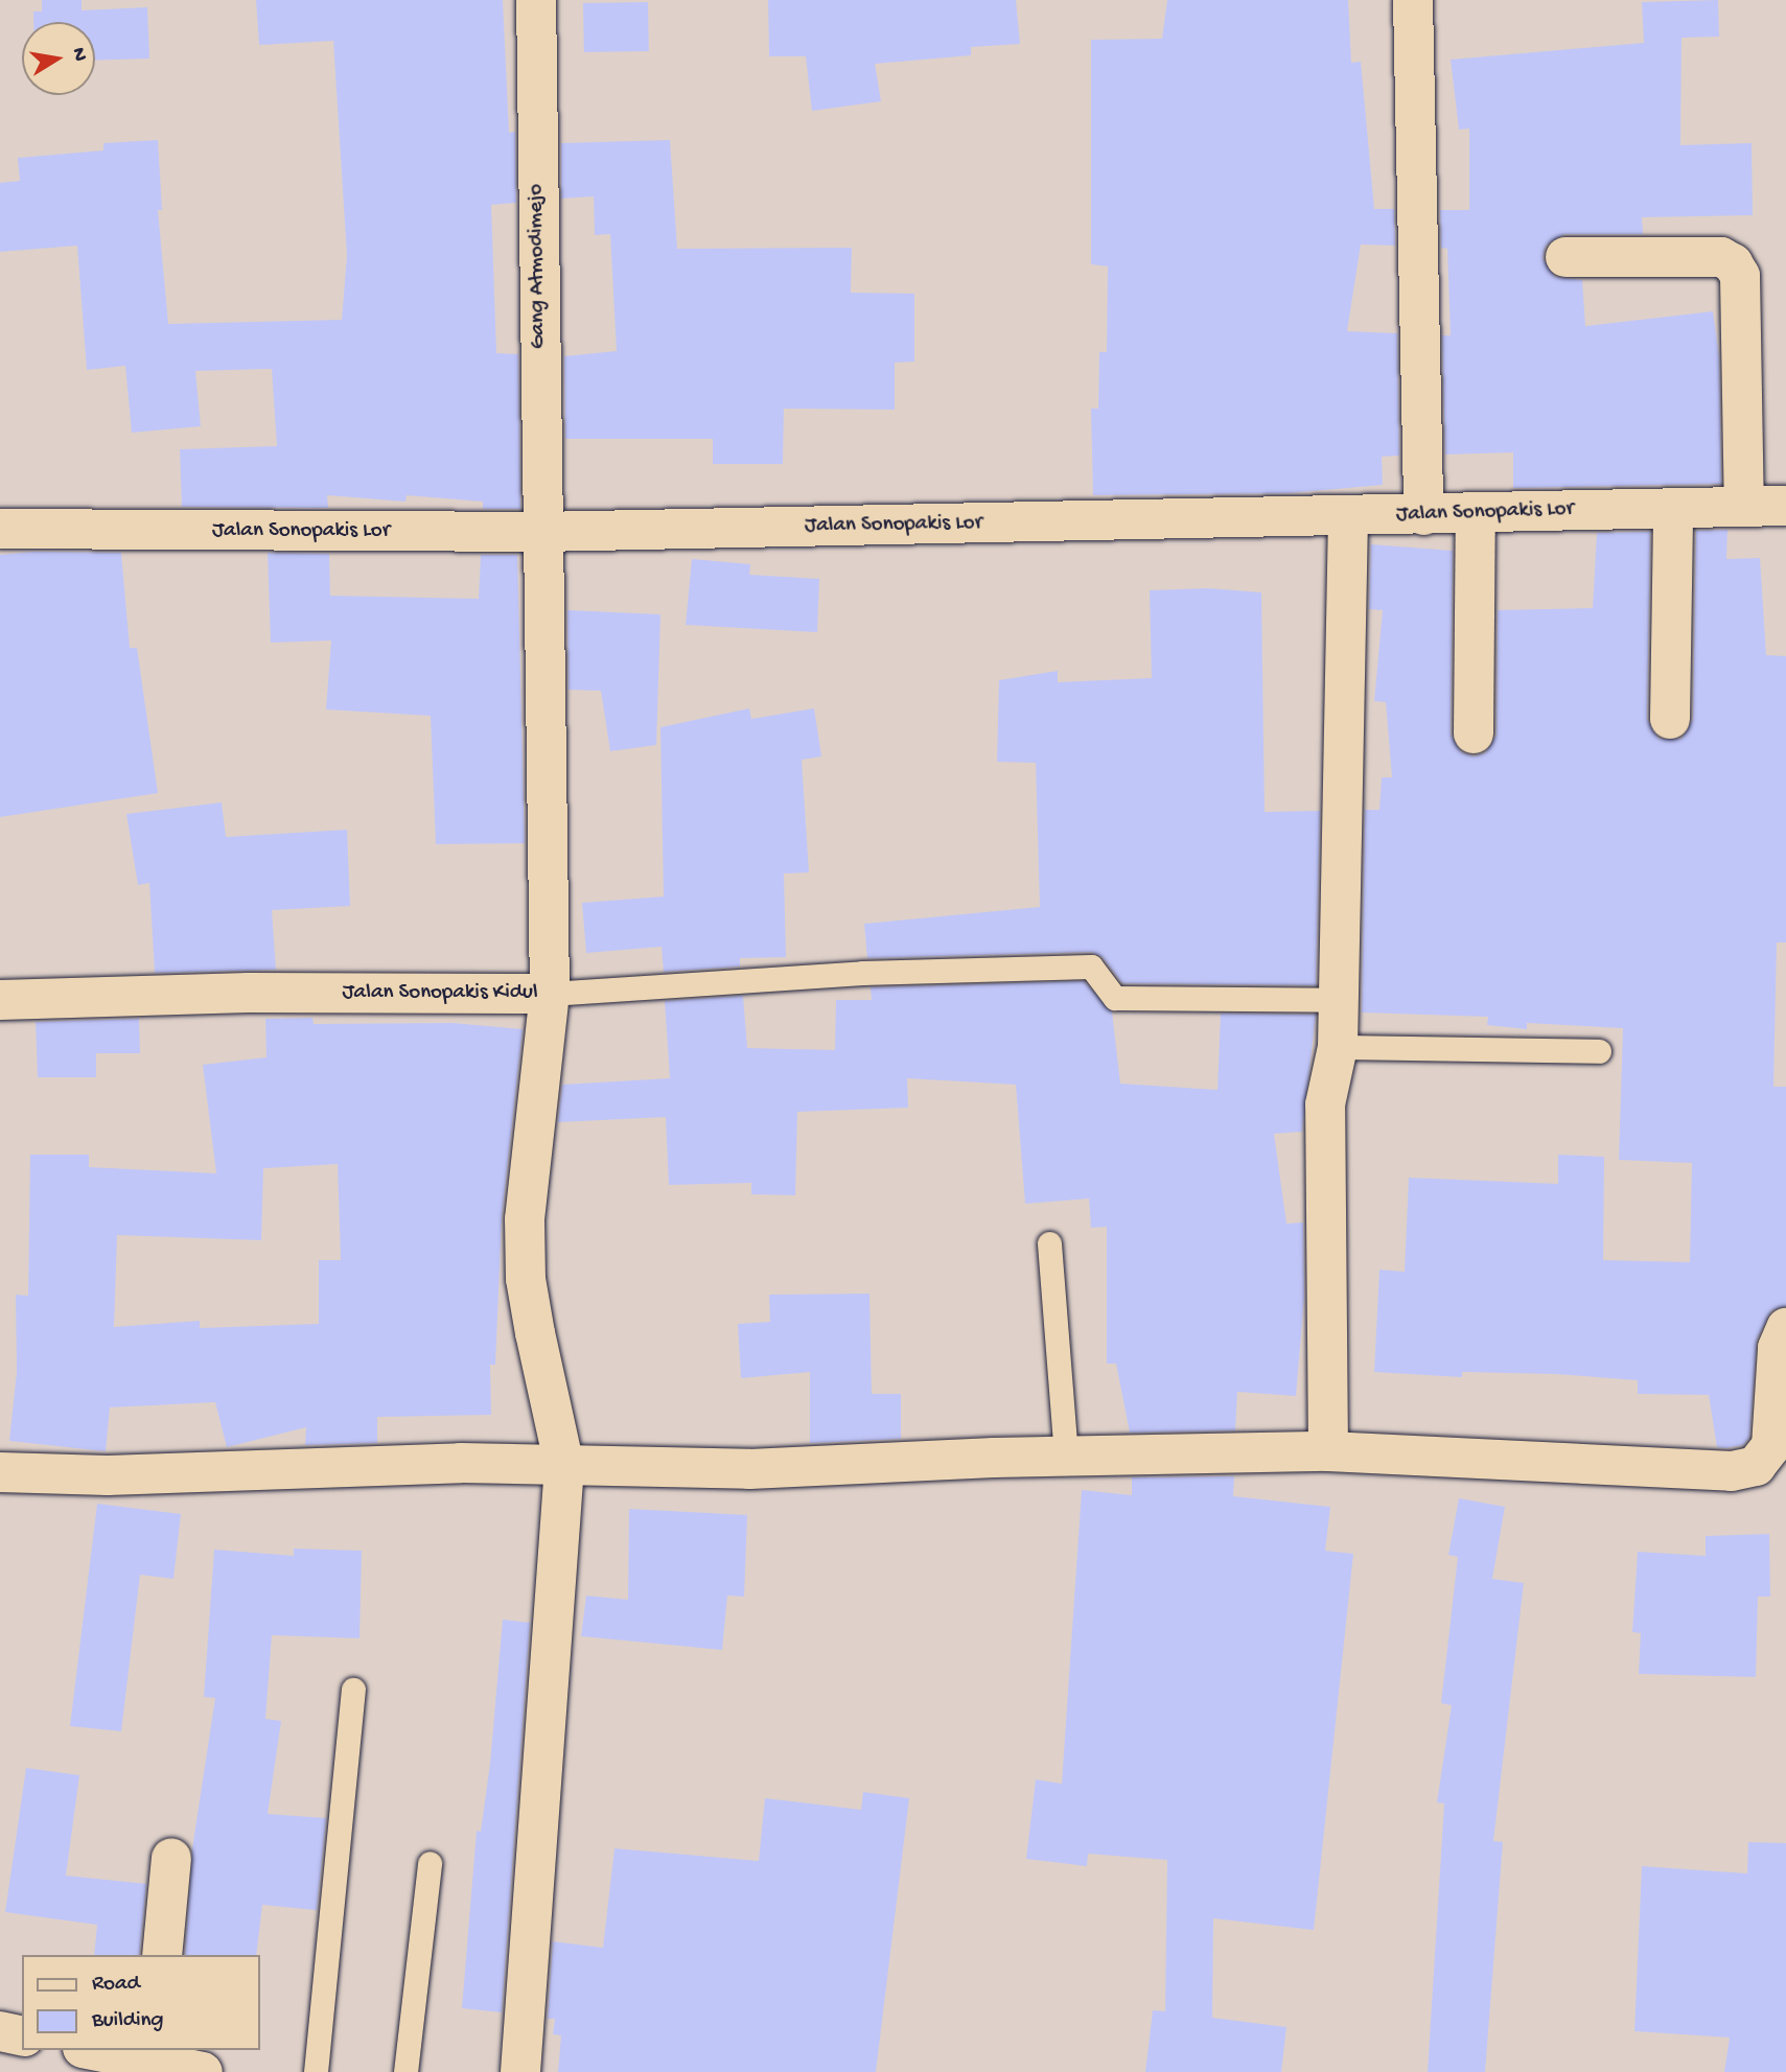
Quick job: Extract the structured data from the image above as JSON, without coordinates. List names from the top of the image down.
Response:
{
  "streets": {
    "street": ["Gang Atmodimejo", "Jalan Sonopakis Lor", "Jalan Sonopakis Kidul"]
  },
  "crossings": [
    ["Gang Atmodimejo", "Jalan Sonopakis Lor"],
    ["Gang Atmodimejo", "Jalan Sonopakis Kidul"],
    ["Jalan Sonopakis Lor", "Jalan Sonopakis Kidul"]
  ],
  "legend": ["Road", "Building"],
  "north": "right"
}
